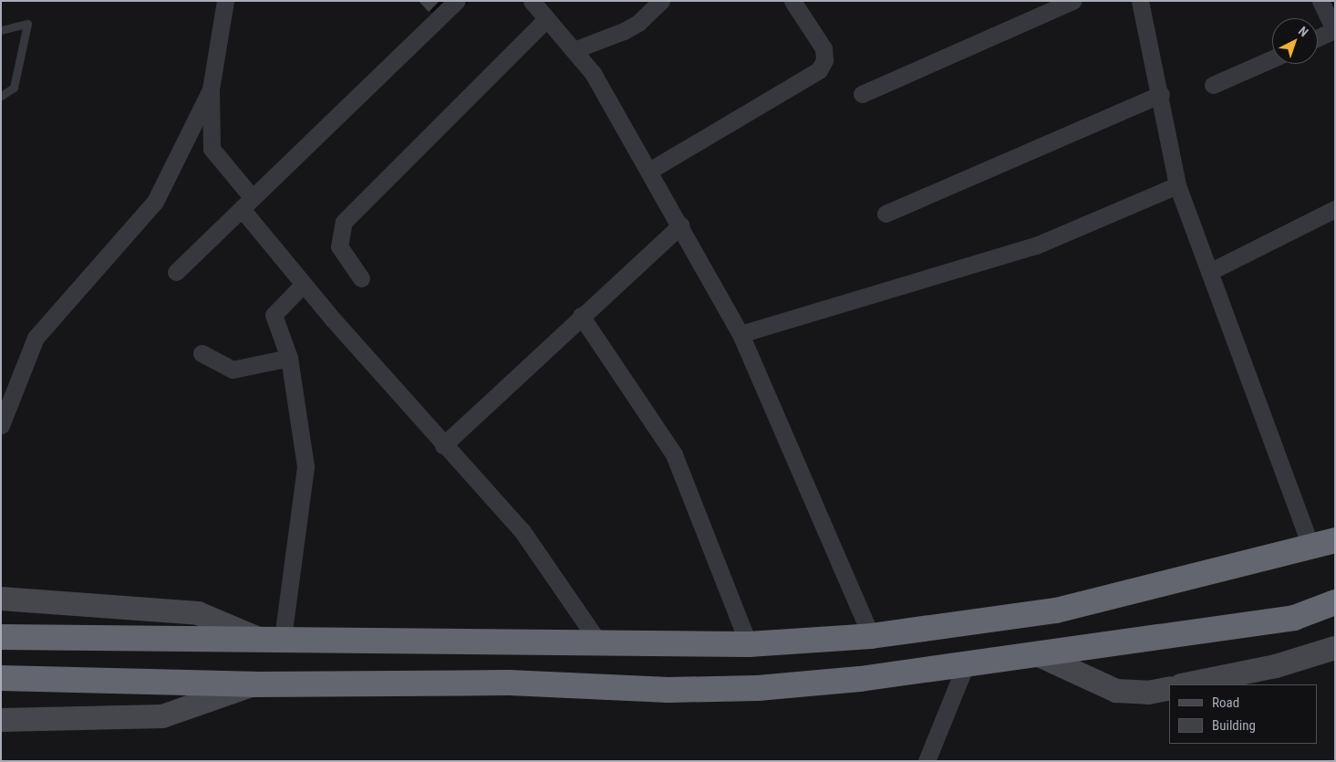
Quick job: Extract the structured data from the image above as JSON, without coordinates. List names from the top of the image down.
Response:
{
  "legend": ["Road", "Building"],
  "north": "top right"
}
